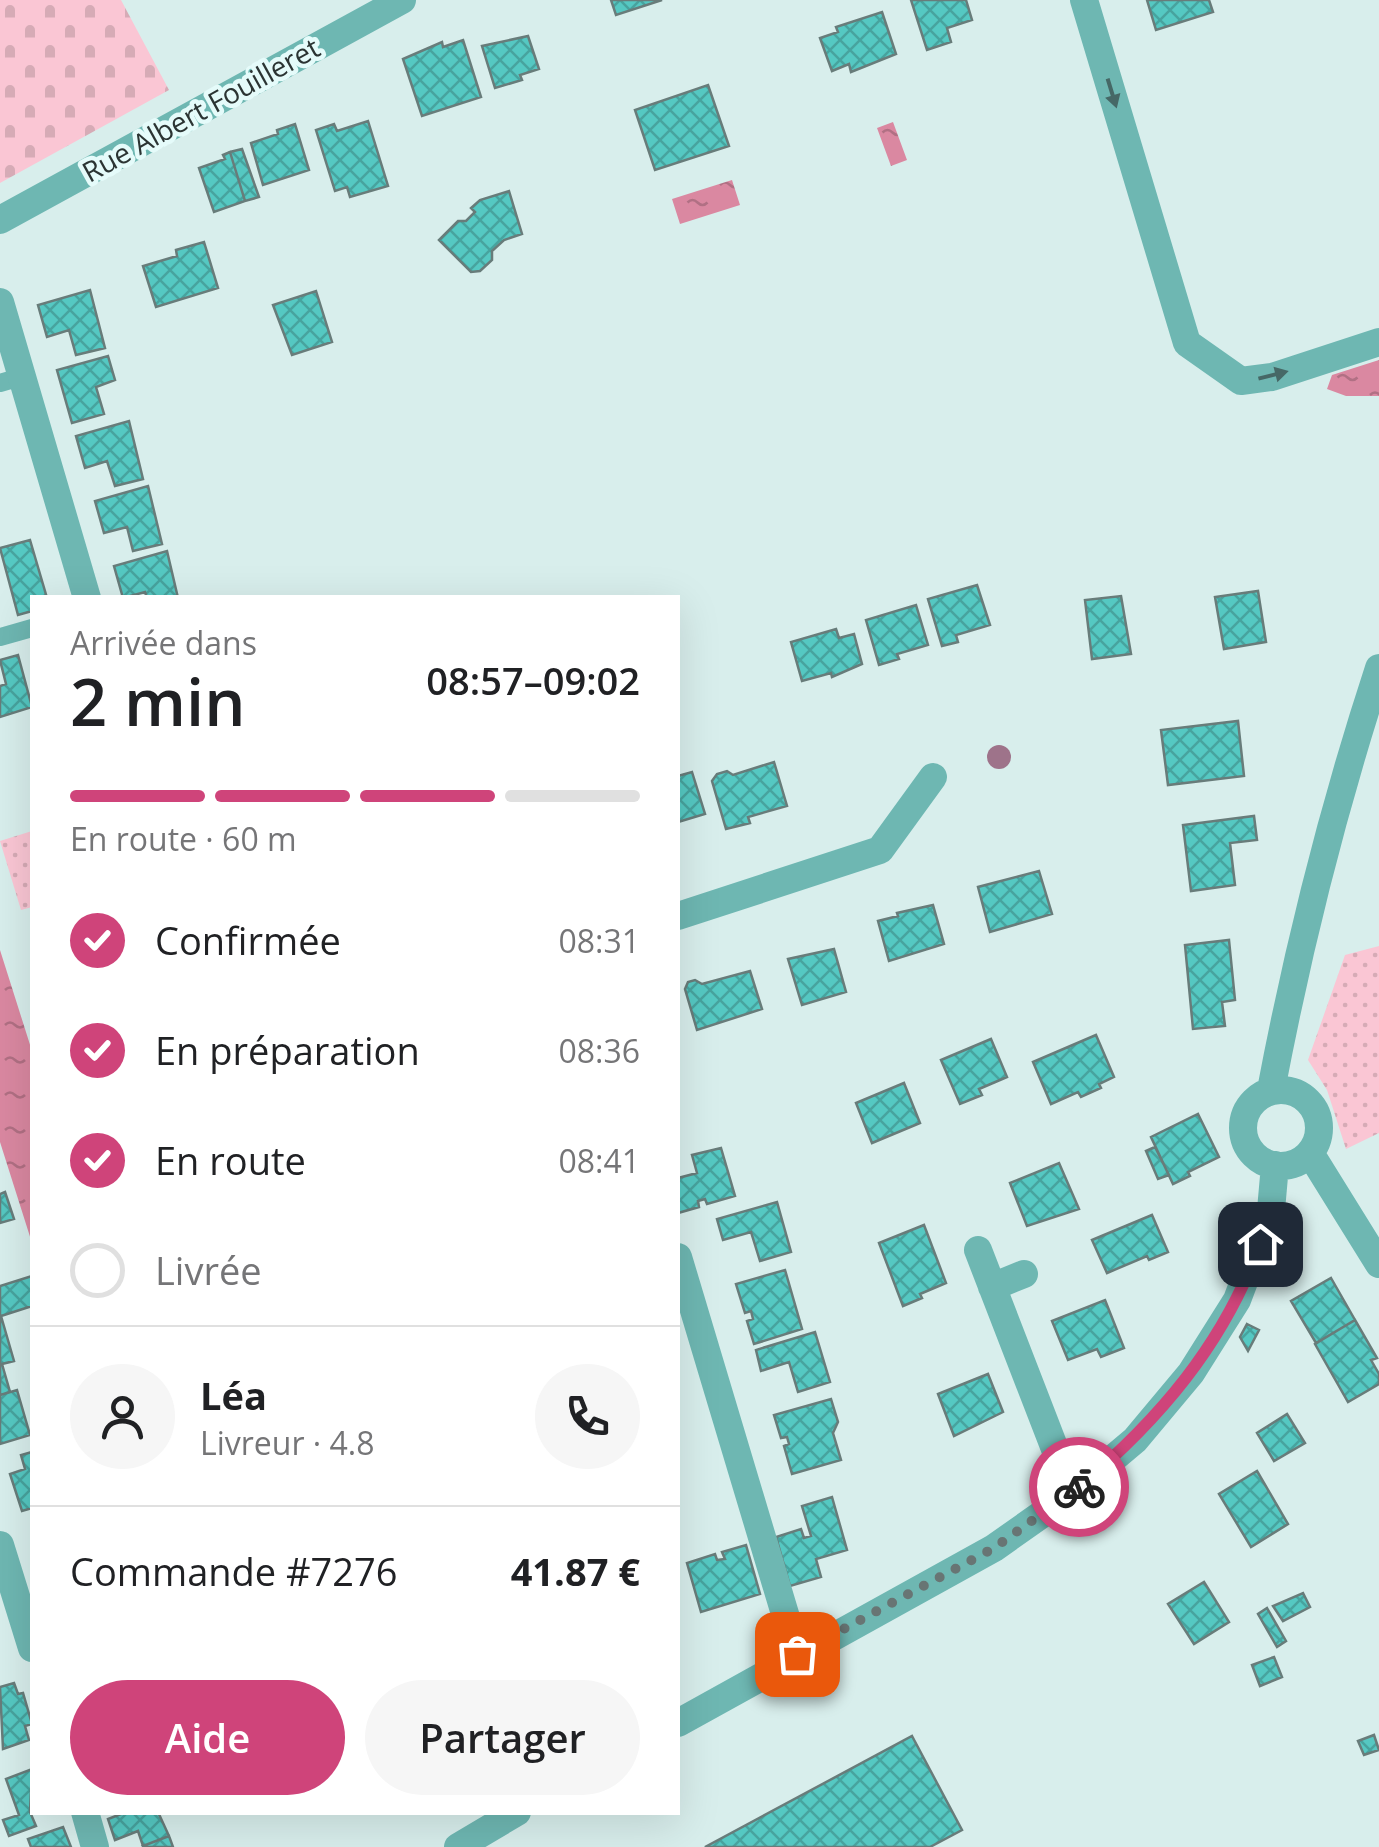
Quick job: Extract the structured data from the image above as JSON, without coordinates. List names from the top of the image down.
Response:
{
  "streets": {
    "street": ["Rue Albert Fouilleret"]
  },
  "page": {
    "heading": ["2 min", "Arrivée dans", "08:57–09:02"],
    "panel": [
      "Léa",
      "Livreur · 4.8",
      "Commande #7276",
      "41.87 €"
    ],
    "bar": "En route · 60 m",
    "list": [
      ["Confirmée", "08:31"],
      ["En préparation", "08:36"],
      ["En route", "08:41"],
      "Livrée"
    ],
    "buttons": ["Aide", "Partager"]
  }
}
